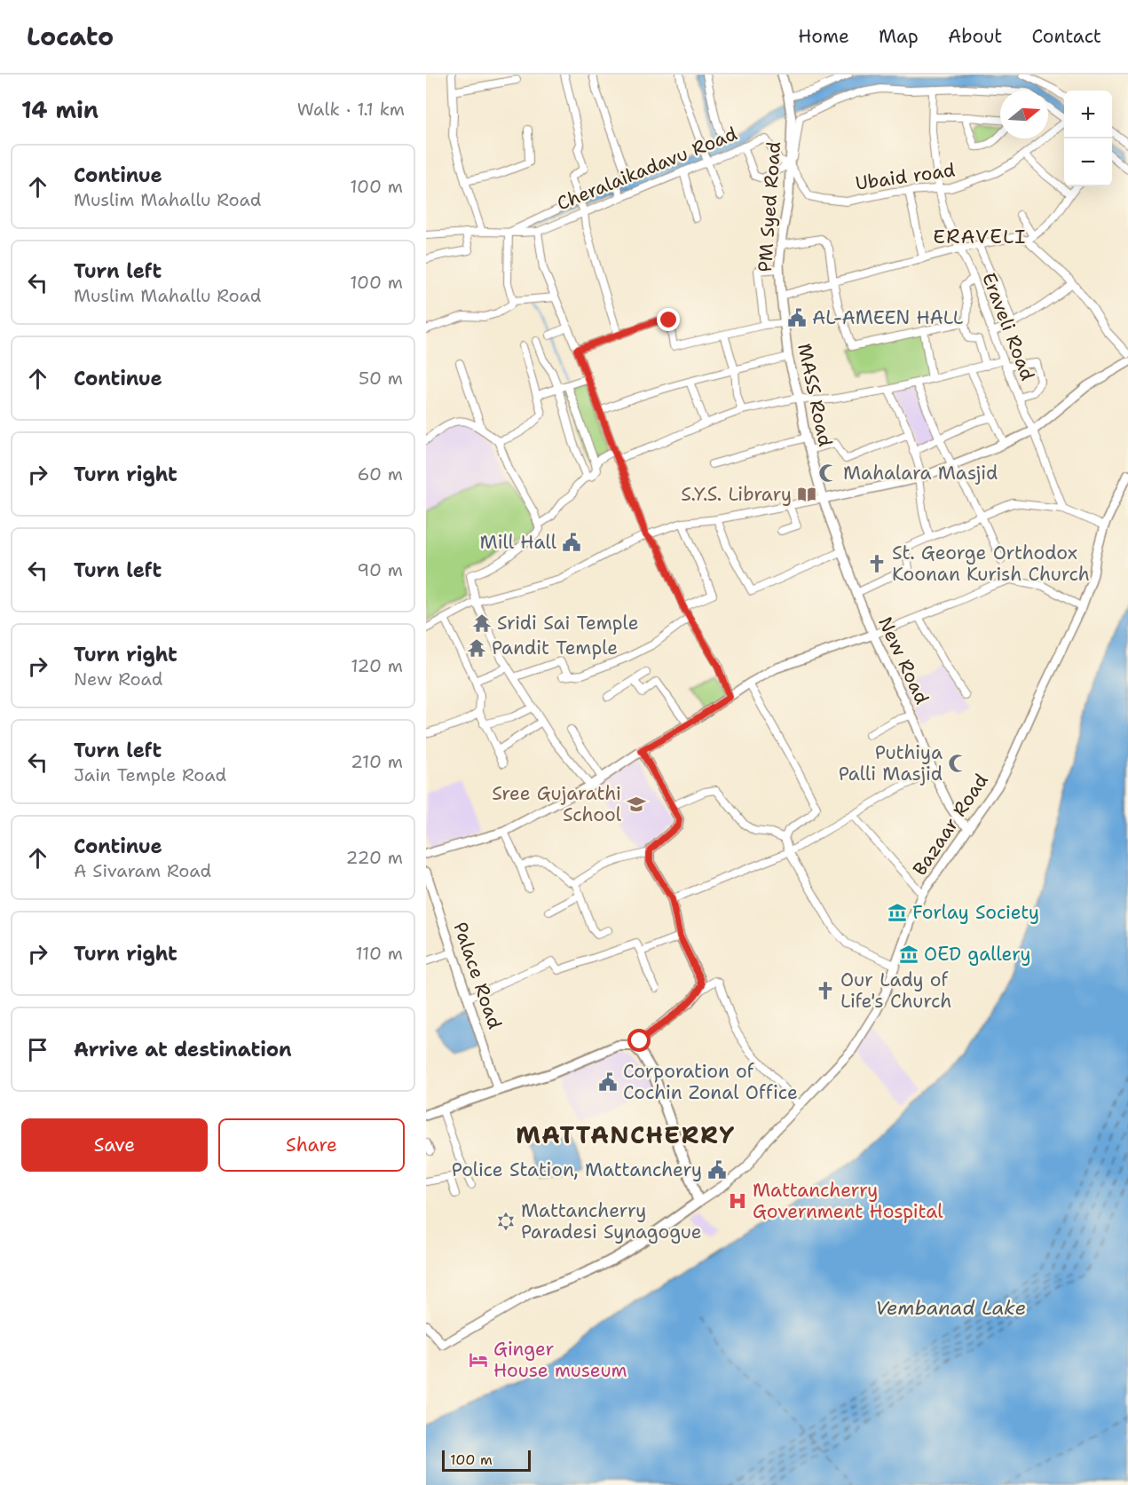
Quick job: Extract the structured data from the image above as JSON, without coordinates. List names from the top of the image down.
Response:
{
  "streets": {
    "street": [
      "Cheralaikadavu Road",
      "Ubaid road",
      "PM Syed Road",
      "Eraveli Road",
      "MASS Road",
      "New Road",
      "Bazaar Road",
      "Palace Road"
    ]
  },
  "crossings": [
    ["Cheralaikadavu Road", "Ubaid road"],
    ["Cheralaikadavu Road", "PM Syed Road"],
    ["Ubaid road", "PM Syed Road"],
    ["Ubaid road", "Eraveli Road"],
    ["PM Syed Road", "MASS Road"],
    ["MASS Road", "New Road"],
    ["New Road", "Bazaar Road"]
  ],
  "districts": ["ERAVELI", "MATTANCHERRY"],
  "water": ["Vembanad Lake"],
  "places": {
    "public building": [
      "AL-AMEEN HALL",
      "Mill Hall",
      "Corporation of Cochin Zonal Office",
      "Police Station, Mattanchery"
    ],
    "mosque": ["Mahalara Masjid", "Puthiya Palli Masjid"],
    "library": ["S.Y.S. Library"],
    "church": ["St. George Orthodox Koonan Kurish Church", "Our Lady of Life's Church"],
    "temple": ["Sridi Sai Temple", "Pandit Temple"],
    "school or university": ["Sree Gujarathi School"],
    "museum": ["Forlay Society", "OED gallery"],
    "hospital": ["Mattancherry Government Hospital"],
    "synagogue": ["Mattancherry Paradesi Synagogue"],
    "hotel": ["Ginger House museum"]
  },
  "scale_bar": "100 m",
  "north": "right",
  "page": {
    "header": "Locato",
    "nav": [
      "Home",
      "Map",
      "About",
      "Contact"
    ],
    "heading": ["14 min", "Walk · 1.1 km"],
    "map_buttons": ["+", "−"],
    "list": [
      ["Continue", "Muslim Mahallu Road", "100 m"],
      ["Turn left", "Muslim Mahallu Road", "100 m"],
      ["Continue", "50 m"],
      ["Turn right", "60 m"],
      ["Turn left", "90 m"],
      ["Turn right", "New Road", "120 m"],
      ["Turn left", "Jain Temple Road", "210 m"],
      ["Continue", "A Sivaram Road", "220 m"],
      ["Turn right", "110 m"],
      "Arrive at destination"
    ],
    "buttons": ["Save", "Share"],
    "scale": "100 m"
  }
}
